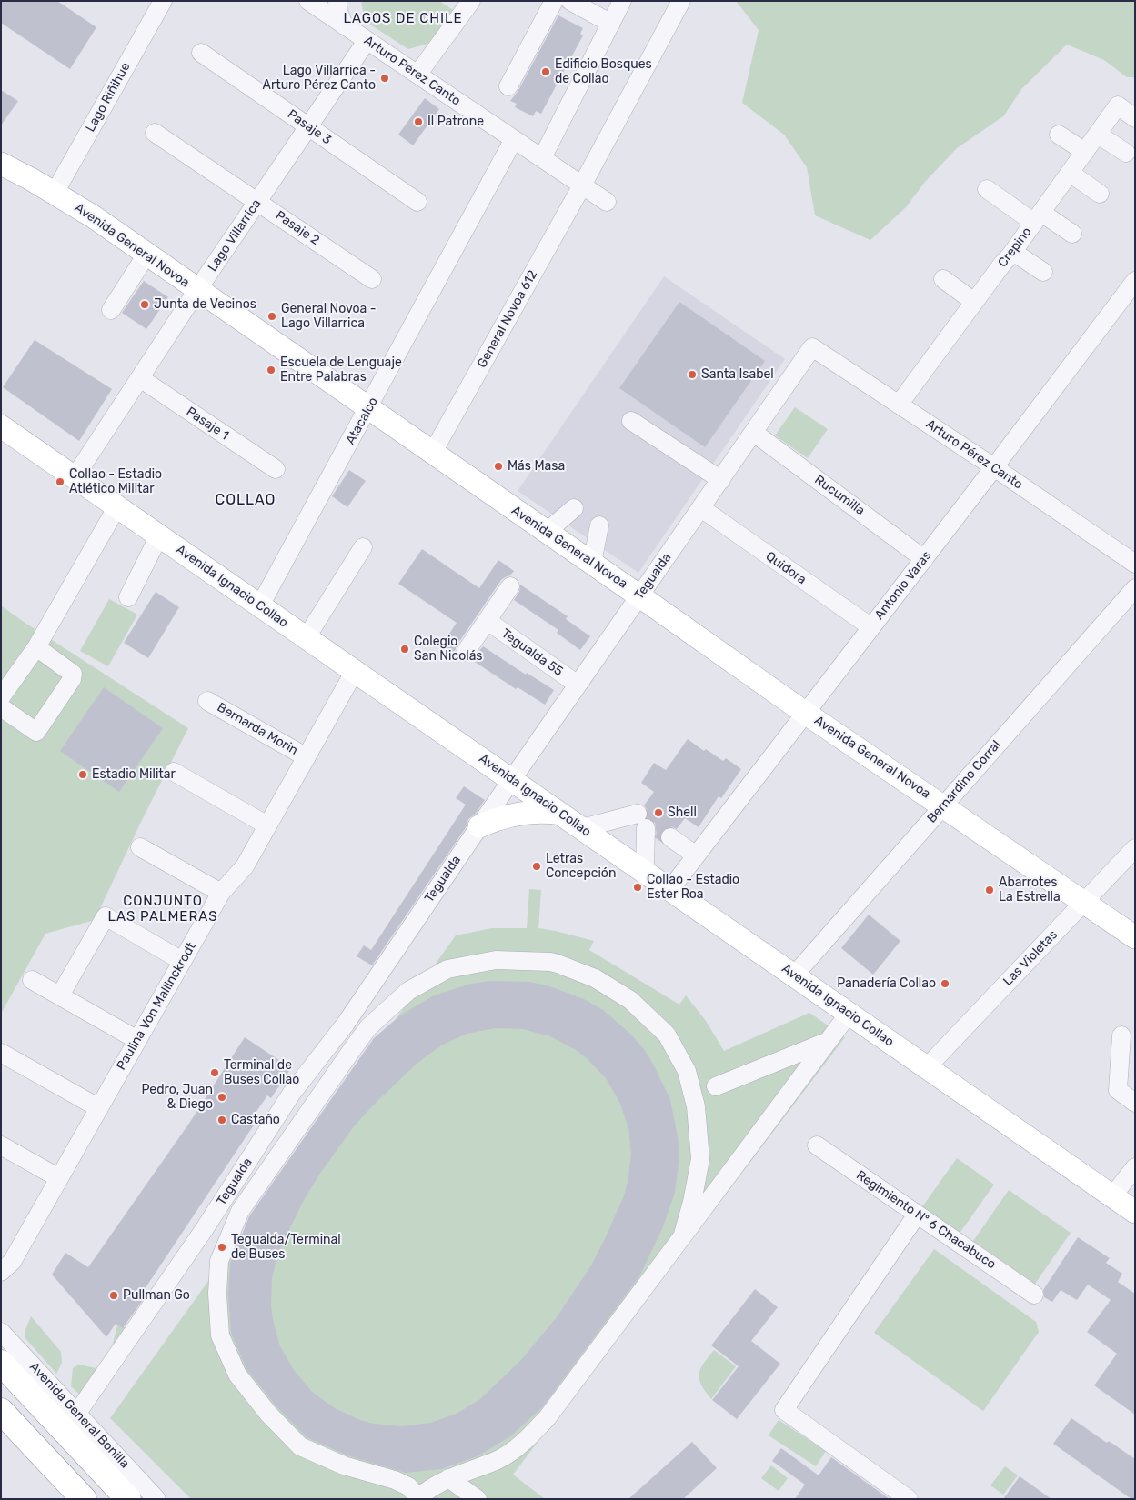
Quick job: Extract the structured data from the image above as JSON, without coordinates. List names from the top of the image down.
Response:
{
  "streets": {
    "main road": ["Avenida General Novoa", "Avenida Ignacio Collao"],
    "street": [
      "Arturo Pérez Canto",
      "Lago Riñihue",
      "Pasaje 3",
      "Pasaje 2",
      "Lago Villarrica",
      "Crepino",
      "General Novoa 612",
      "Atacalco",
      "Pasaje 1",
      "Rucumilla",
      "Quidora",
      "Tegualda",
      "Antonio Varas",
      "Tegualda 55",
      "Bernarda Morin",
      "Bernardino Corral",
      "Las Violetas",
      "Paulina Von Mallinckrodt",
      "Regimiento Nº 6 Chacabuco",
      "Avenida General Bonilla"
    ]
  },
  "crossings": [
    ["Arturo Pérez Canto", "Lago Villarrica"],
    ["Arturo Pérez Canto", "Crepino"],
    ["Arturo Pérez Canto", "General Novoa 612"],
    ["Arturo Pérez Canto", "Atacalco"],
    ["Arturo Pérez Canto", "Tegualda"],
    ["Arturo Pérez Canto", "Antonio Varas"],
    ["Lago Riñihue", "Avenida General Novoa"],
    ["Pasaje 3", "Lago Villarrica"],
    ["Pasaje 2", "Lago Villarrica"],
    ["Lago Villarrica", "Avenida General Novoa"],
    ["Lago Villarrica", "Pasaje 1"],
    ["Lago Villarrica", "Avenida Ignacio Collao"],
    ["Avenida General Novoa", "General Novoa 612"],
    ["Avenida General Novoa", "Atacalco"],
    ["Avenida General Novoa", "Tegualda"],
    ["Avenida General Novoa", "Antonio Varas"],
    ["Avenida General Novoa", "Bernardino Corral"],
    ["Avenida General Novoa", "Las Violetas"],
    ["Atacalco", "Avenida Ignacio Collao"],
    ["Rucumilla", "Tegualda"],
    ["Rucumilla", "Antonio Varas"],
    ["Quidora", "Tegualda"],
    ["Quidora", "Antonio Varas"],
    ["Tegualda", "Avenida Ignacio Collao"],
    ["Tegualda", "Tegualda 55"],
    ["Tegualda", "Avenida General Bonilla"],
    ["Antonio Varas", "Avenida Ignacio Collao"],
    ["Avenida Ignacio Collao", "Bernardino Corral"],
    ["Avenida Ignacio Collao", "Las Violetas"],
    ["Avenida Ignacio Collao", "Paulina Von Mallinckrodt"],
    ["Bernarda Morin", "Paulina Von Mallinckrodt"]
  ],
  "districts": ["LAGOS DE CHILE", "COLLAO", "CONJUNTO LAS PALMERAS"],
  "places": [
    "Edificio Bosques de Collao",
    "Lago Villarrica - Arturo Pérez Canto",
    "Il Patrone",
    "Junta de Vecinos",
    "General Novoa - Lago Villarrica",
    "Escuela de Lenguaje Entre Palabras",
    "Santa Isabel",
    "Más Masa",
    "Collao - Estadio Atlético Militar",
    "Colegio San Nicolás",
    "Estadio Militar",
    "Shell",
    "Letras Concepción",
    "Collao - Estadio Ester Roa",
    "Abarrotes La Estrella",
    "Panadería Collao",
    "Terminal de Buses Collao",
    "Pedro, Juan & Diego",
    "Castaño",
    "Tegualda/Terminal de Buses",
    "Pullman Go"
  ]
}
